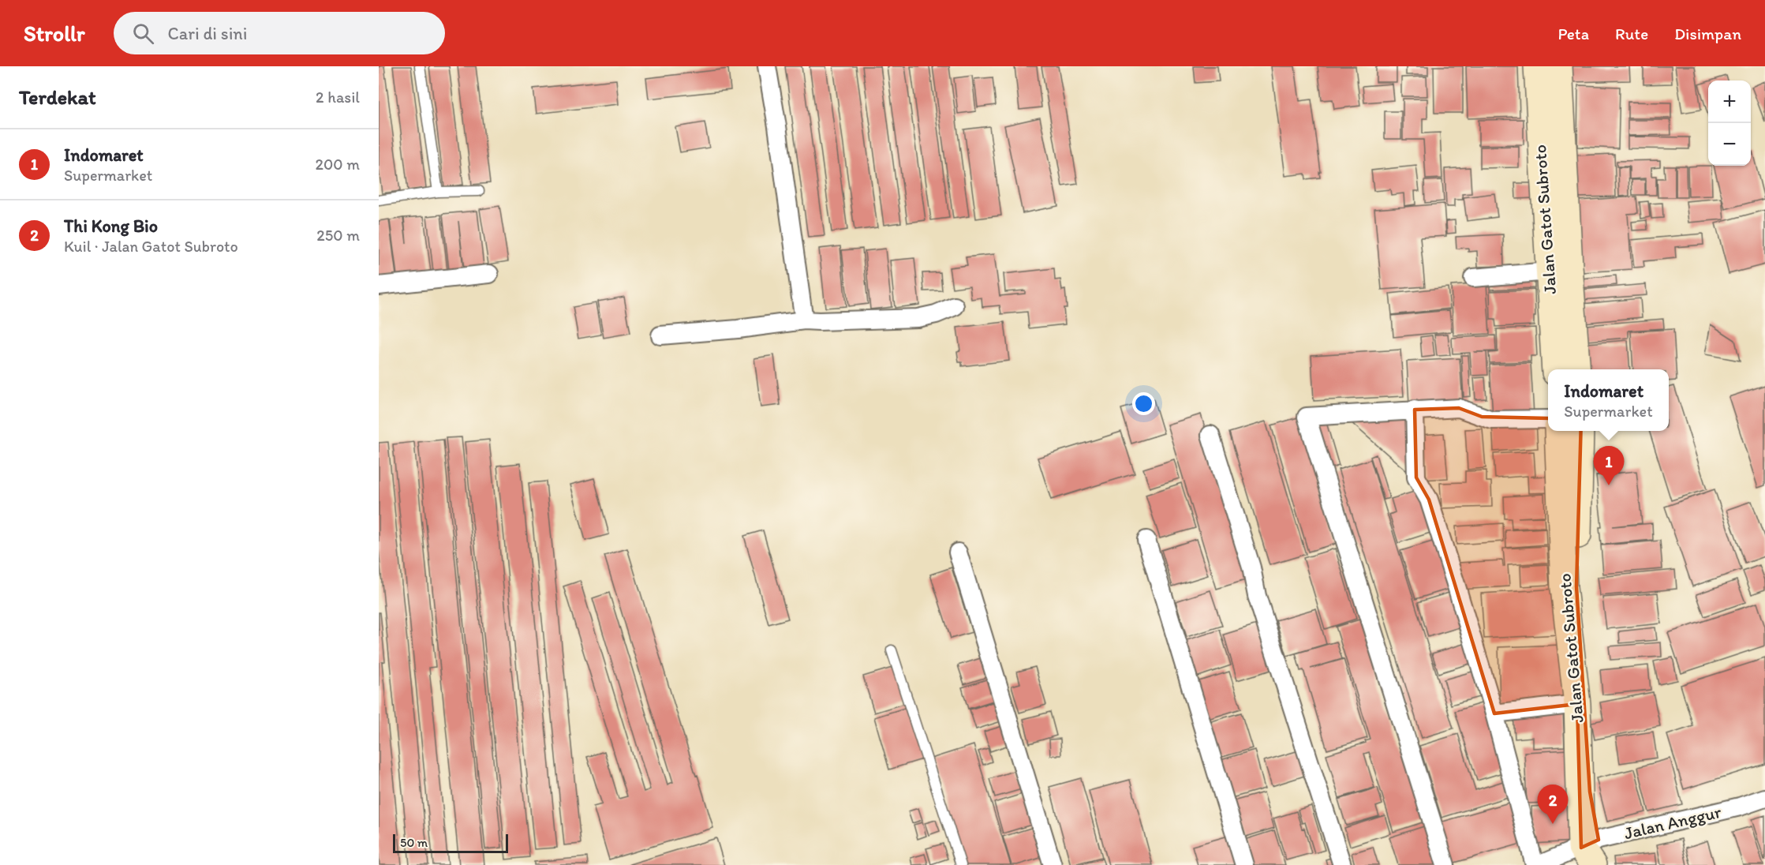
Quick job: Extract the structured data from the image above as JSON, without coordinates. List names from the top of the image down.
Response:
{
  "streets": {
    "main road": ["Jalan Gatot Subroto"],
    "street": ["Jalan Anggur"]
  },
  "crossings": [
    ["Jalan Gatot Subroto", "Jalan Anggur"]
  ],
  "scale_bar": "50 m",
  "page": {
    "header": "Strollr",
    "search": "Cari di sini",
    "nav": ["Peta", "Rute", "Disimpan"],
    "heading": ["Terdekat", "2 hasil"],
    "map_buttons": ["+", "−"],
    "list": [
      {
        "mark": "1",
        "name": "Indomaret",
        "note": "Supermarket",
        "value": "200 m"
      },
      {
        "mark": "2",
        "name": "Thi Kong Bio",
        "note": "Kuil · Jalan Gatot Subroto",
        "value": "250 m"
      }
    ],
    "popup": ["Indomaret", "Supermarket"],
    "pins": ["1", "2"],
    "scale": "50 m"
  }
}
